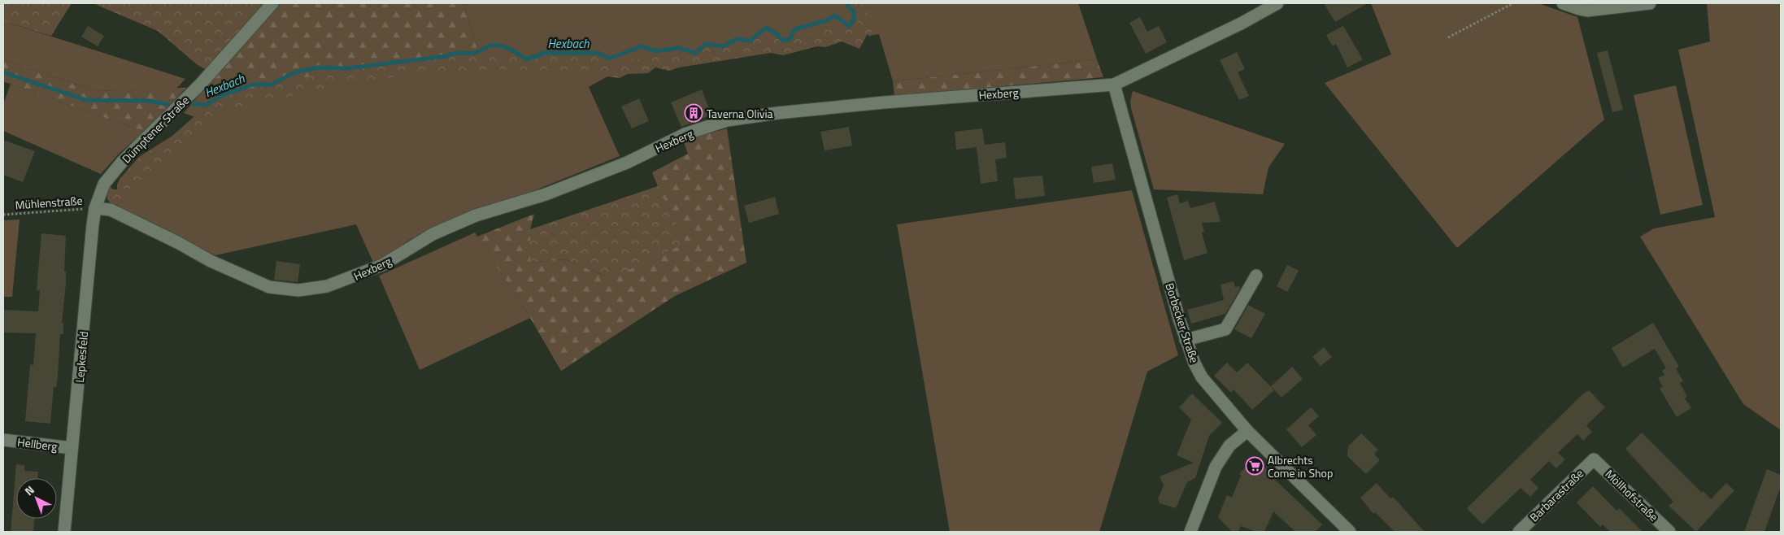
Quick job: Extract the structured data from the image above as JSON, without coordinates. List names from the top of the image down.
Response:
{
  "streets": {
    "street": [
      "Hexberg",
      "Dümptener Straße",
      "Borbecker Straße",
      "Lepkesfeld",
      "Hellberg",
      "Barbarastraße",
      "Möllhofstraße"
    ],
    "path": ["Mühlenstraße"]
  },
  "crossings": [
    ["Hexberg", "Mühlenstraße"],
    ["Hexberg", "Borbecker Straße"],
    ["Hexberg", "Lepkesfeld"],
    ["Dümptener Straße", "Lepkesfeld"],
    ["Mühlenstraße", "Lepkesfeld"],
    ["Lepkesfeld", "Hellberg"],
    ["Barbarastraße", "Möllhofstraße"]
  ],
  "water": ["Hexbach"],
  "places": {
    "building": ["Taverna Olivia"],
    "supermarket": ["Albrechts Come in Shop"]
  },
  "north": "top left"
}
